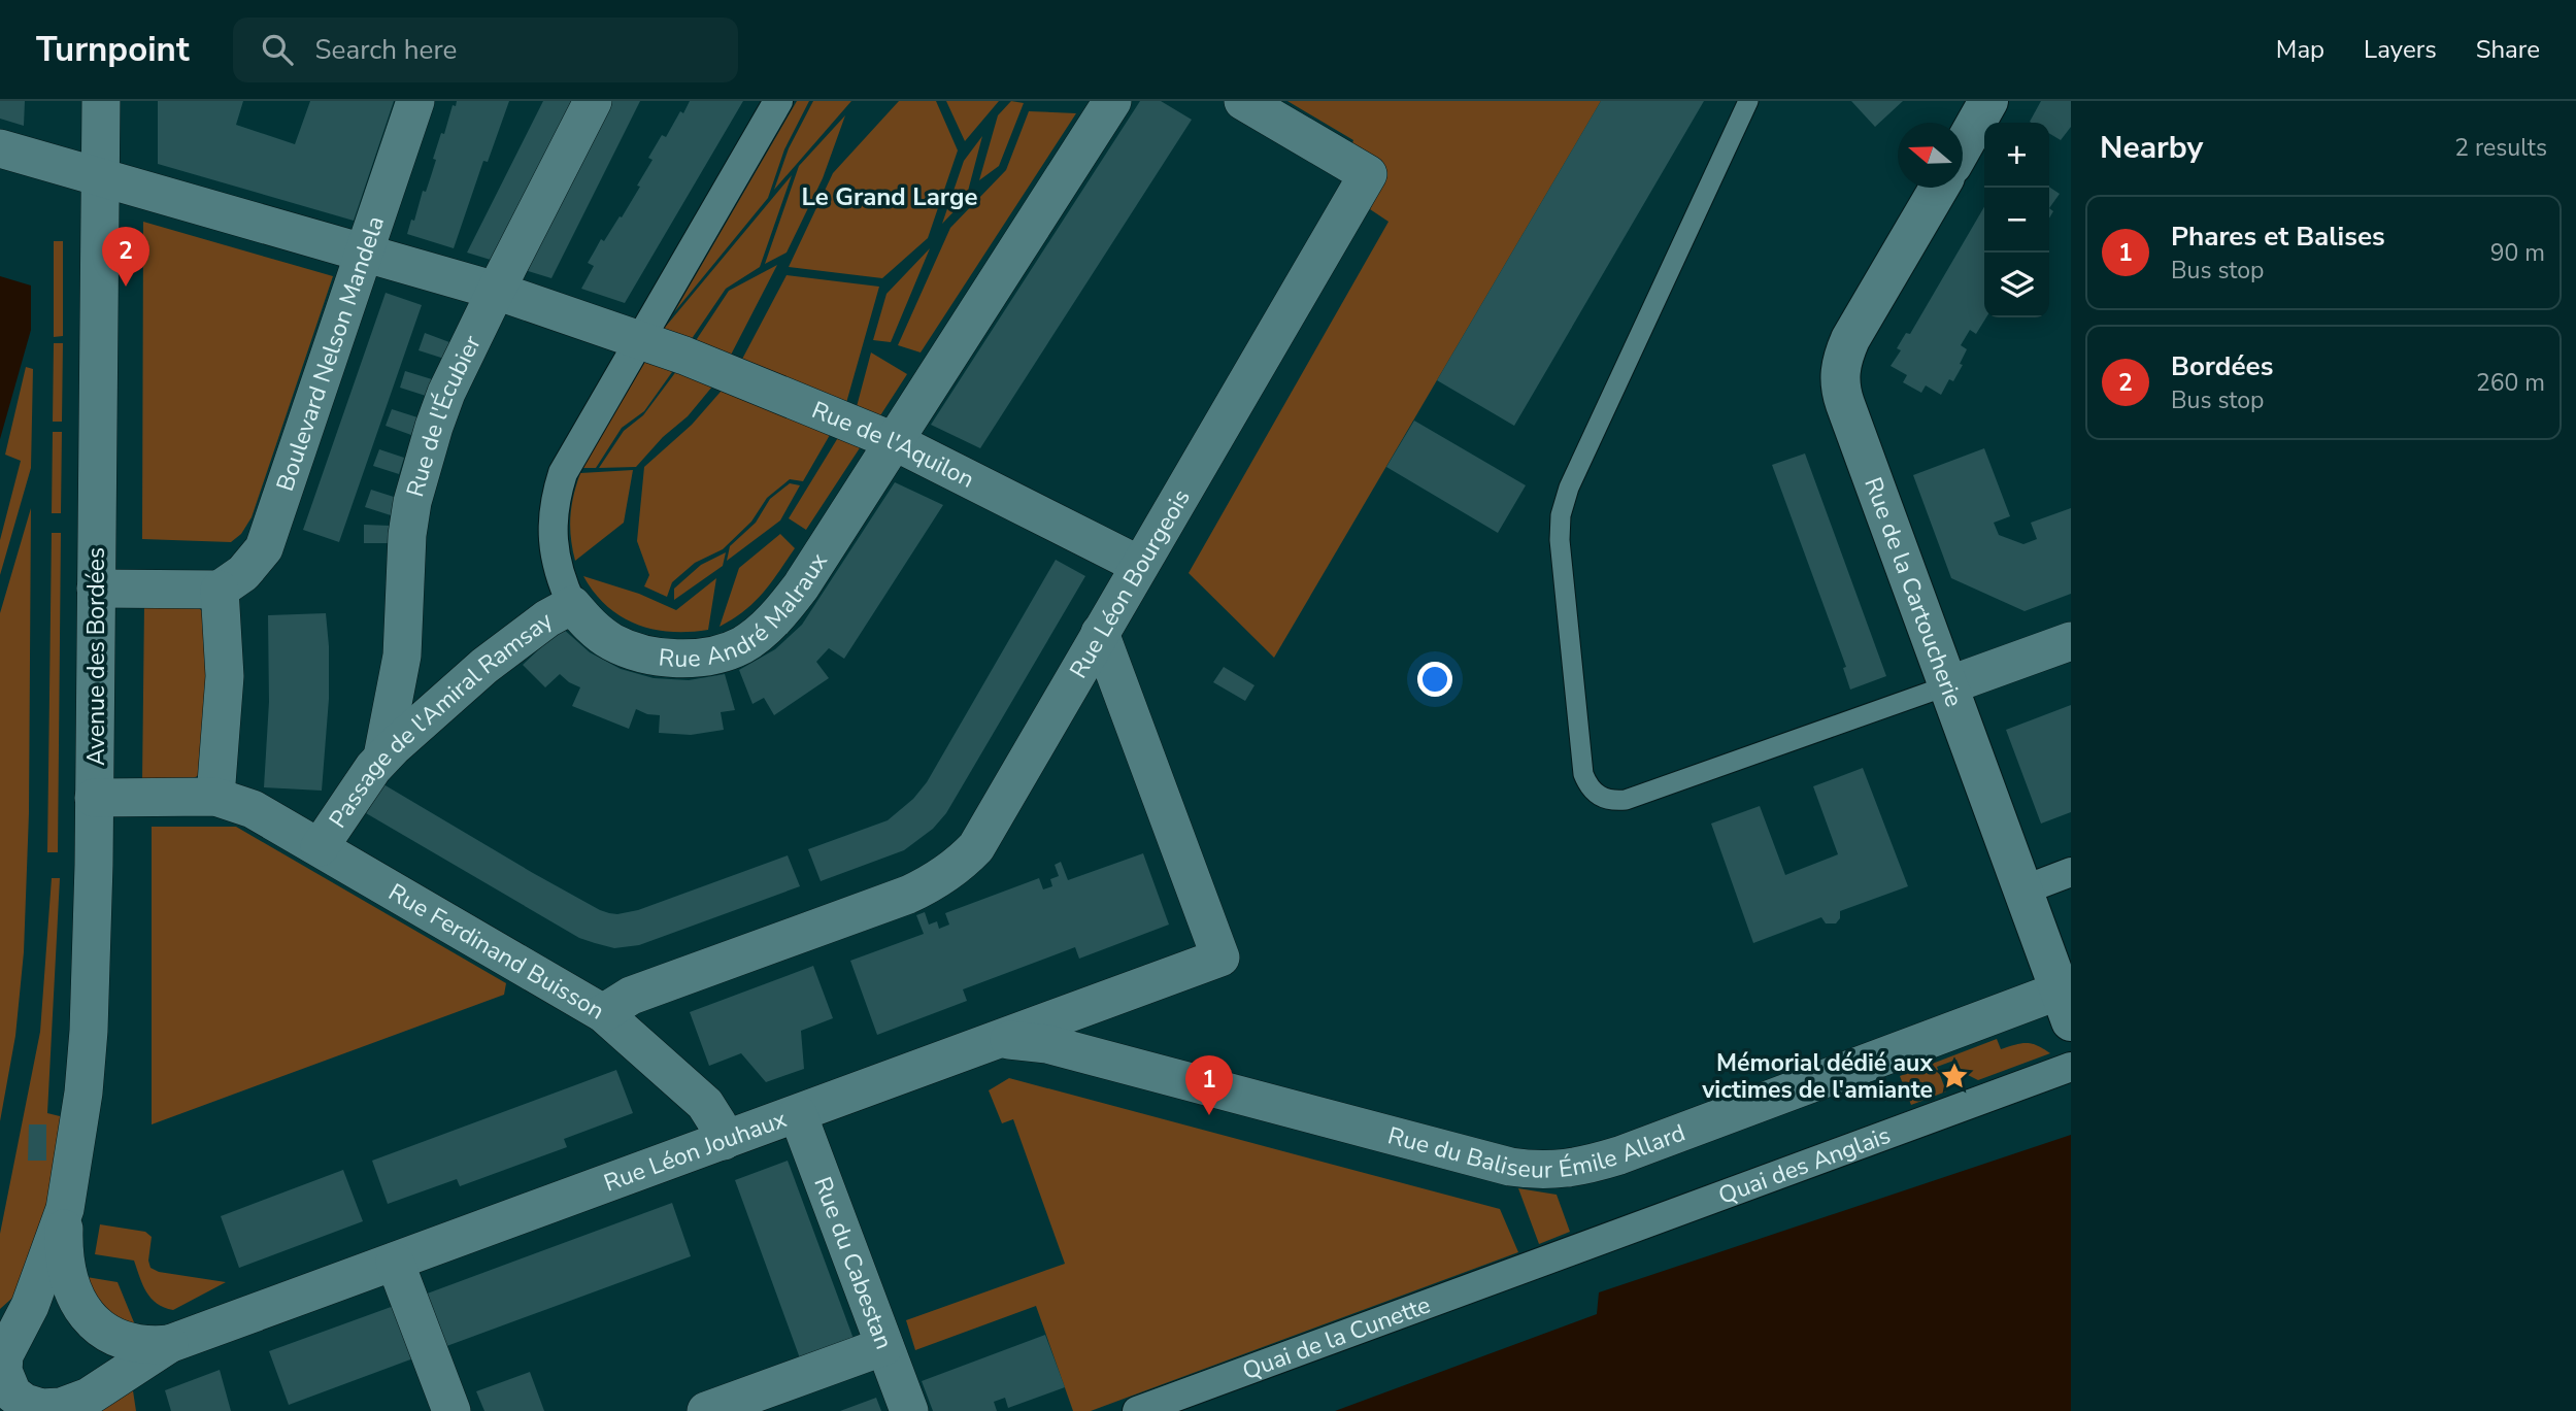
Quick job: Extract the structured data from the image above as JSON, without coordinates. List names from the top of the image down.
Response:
{
  "streets": {
    "street": [
      "Boulevard Nelson Mandela",
      "Rue de l'Écubier",
      "Rue de l'Aquilon",
      "Rue Léon Bourgeois",
      "Rue de la Cartoucherie",
      "Rue André Malraux",
      "Avenue des Bordées",
      "Passage de l'Amiral Ramsay",
      "Rue Ferdinand Buisson",
      "Rue du Baliseur Émile Allard",
      "Rue Léon Jouhaux",
      "Quai des Anglais",
      "Rue du Cabestan",
      "Quai de la Cunette"
    ]
  },
  "crossings": [
    ["Boulevard Nelson Mandela", "Rue de l'Aquilon"],
    ["Rue de l'Écubier", "Rue de l'Aquilon"],
    ["Rue de l'Écubier", "Passage de l'Amiral Ramsay"],
    ["Rue de l'Aquilon", "Rue Léon Bourgeois"],
    ["Rue de l'Aquilon", "Rue André Malraux"],
    ["Rue de l'Aquilon", "Avenue des Bordées"],
    ["Rue Léon Bourgeois", "Rue Ferdinand Buisson"],
    ["Rue Léon Bourgeois", "Rue Léon Jouhaux"],
    ["Rue de la Cartoucherie", "Rue du Baliseur Émile Allard"],
    ["Rue André Malraux", "Passage de l'Amiral Ramsay"],
    ["Avenue des Bordées", "Rue Léon Jouhaux"],
    ["Passage de l'Amiral Ramsay", "Rue Ferdinand Buisson"],
    ["Rue du Baliseur Émile Allard", "Rue Léon Jouhaux"],
    ["Rue Léon Jouhaux", "Rue du Cabestan"],
    ["Quai des Anglais", "Quai de la Cunette"]
  ],
  "districts": ["Le Grand Large"],
  "places": {
    "place": ["Mémorial dédié aux victimes de l'amiante"]
  },
  "north": "left",
  "page": {
    "header": "Turnpoint",
    "search": "Search here",
    "nav": ["Map", "Layers", "Share"],
    "heading": ["Nearby", "2 results"],
    "map_buttons": ["+", "−"],
    "list": [
      {
        "mark": "1",
        "name": "Phares et Balises",
        "note": "Bus stop",
        "value": "90 m"
      },
      {
        "mark": "2",
        "name": "Bordées",
        "note": "Bus stop",
        "value": "260 m"
      }
    ],
    "pins": ["2", "1"]
  }
}
